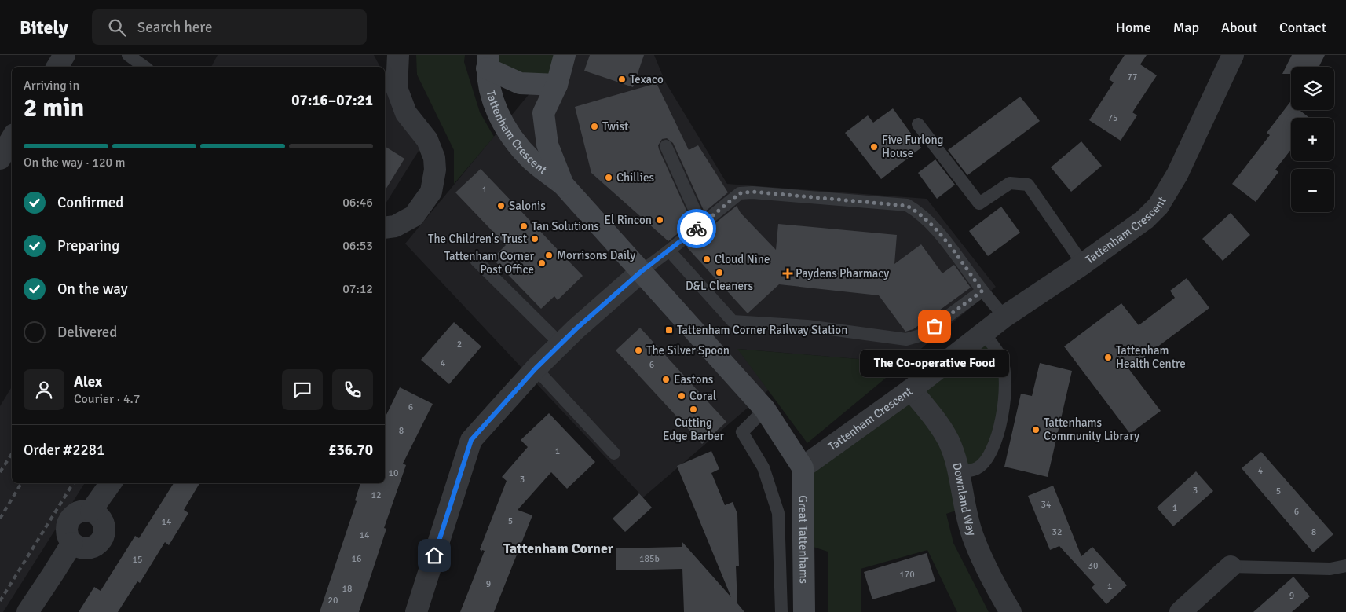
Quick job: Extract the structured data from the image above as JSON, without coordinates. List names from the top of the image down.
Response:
{
  "streets": {
    "main road": ["Tattenham Crescent", "Great Tattenhams"],
    "street": ["Downland Way"]
  },
  "crossings": [
    ["Tattenham Crescent", "Downland Way"],
    ["Tattenham Crescent", "Great Tattenhams"]
  ],
  "districts": ["Tattenham Corner"],
  "places": {
    "other": [
      "Texaco",
      "Twist",
      "Five Furlong House",
      "Chillies",
      "Salonis",
      "El Rincon",
      "Tan Solutions",
      "The Children's Trust",
      "Morrisons Daily",
      "Cloud Nine",
      "Tattenham Corner Post Office",
      "D&L Cleaners",
      "The Co-operative Food",
      "The Silver Spoon",
      "Tattenham Health Centre",
      "Eastons",
      "Coral",
      "Cutting Edge Barber",
      "Tattenhams Community Library"
    ],
    "health": ["Paydens Pharmacy"],
    "transit": ["Tattenham Corner Railway Station"]
  },
  "house_numbers": [
    "77",
    "75",
    "1",
    "2",
    "4",
    "6",
    "6",
    "8",
    "1",
    "4",
    "10",
    "3",
    "3",
    "5",
    "12",
    "34",
    "1",
    "6",
    "5",
    "14",
    "32",
    "8",
    "14",
    "16",
    "185b",
    "15",
    "30",
    "170",
    "9",
    "1",
    "18",
    "9",
    "20"
  ],
  "page": {
    "header": "Bitely",
    "search": "Search here",
    "nav": [
      "Home",
      "Map",
      "About",
      "Contact"
    ],
    "map_buttons": ["+", "−"],
    "heading": ["2 min", "Arriving in", "07:16–07:21"],
    "panel": [
      "Alex",
      "Courier · 4.7",
      "Order #2281",
      "£36.70"
    ],
    "bar": "On the way · 120 m",
    "list": [
      ["Confirmed", "06:46"],
      ["Preparing", "06:53"],
      ["On the way", "07:12"],
      "Delivered"
    ],
    "bubble": "The Co-operative Food"
  }
}
